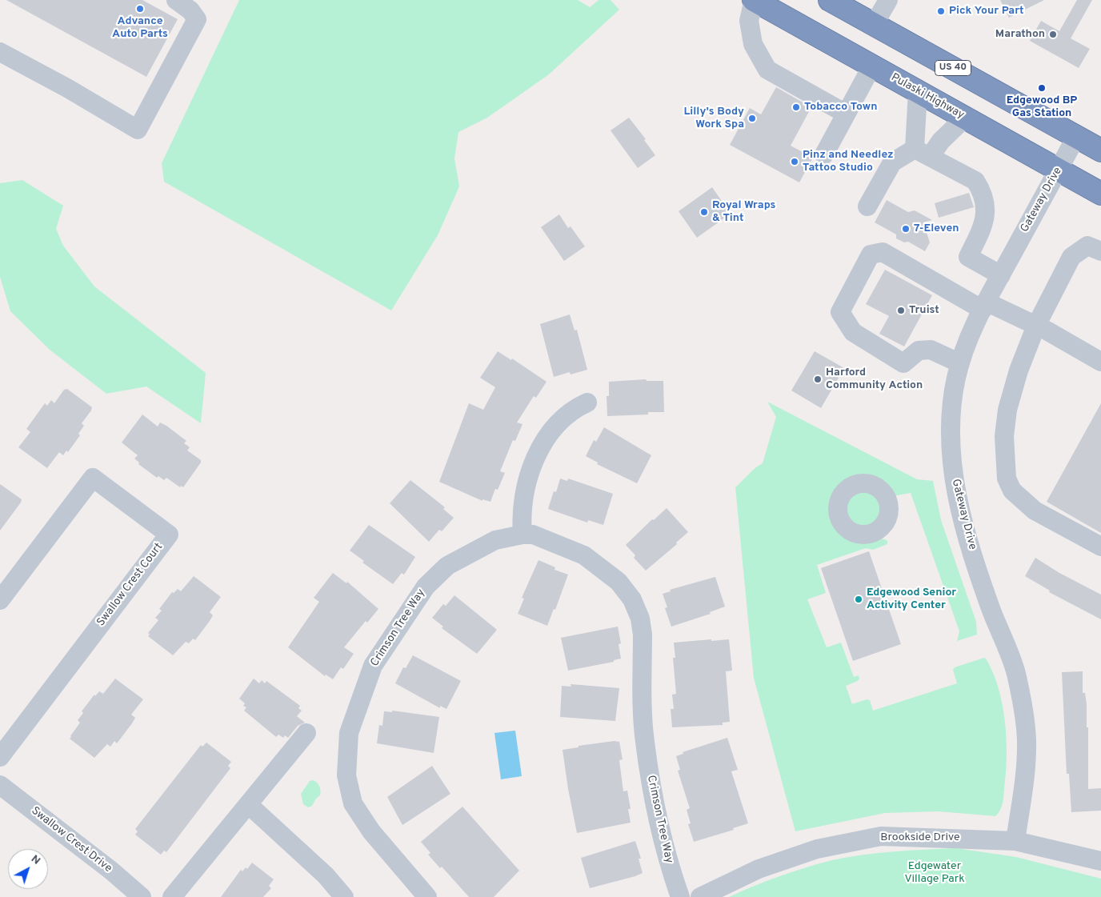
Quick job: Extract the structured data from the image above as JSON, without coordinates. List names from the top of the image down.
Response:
{
  "streets": {
    "highway": ["US 40", "Pulaski Highway"],
    "street": [
      "Gateway Drive",
      "Swallow Crest Court",
      "Crimson Tree Way",
      "Brookside Drive",
      "Swallow Crest Drive"
    ]
  },
  "crossings": [
    ["US 40", "Gateway Drive"],
    ["Pulaski Highway", "Gateway Drive"],
    ["Gateway Drive", "Brookside Drive"]
  ],
  "parks": ["Edgewater Village Park"],
  "places": [
    "Advance Auto Parts",
    "Pick Your Part",
    "Marathon",
    "Edgewood BP Gas Station",
    "Tobacco Town",
    "Lilly's Body Work Spa",
    "Pinz and Needlez Tattoo Studio",
    "Royal Wraps & Tint",
    "7-Eleven",
    "Truist",
    "Harford Community Action",
    "Edgewood Senior Activity Center"
  ],
  "north": "top right"
}
